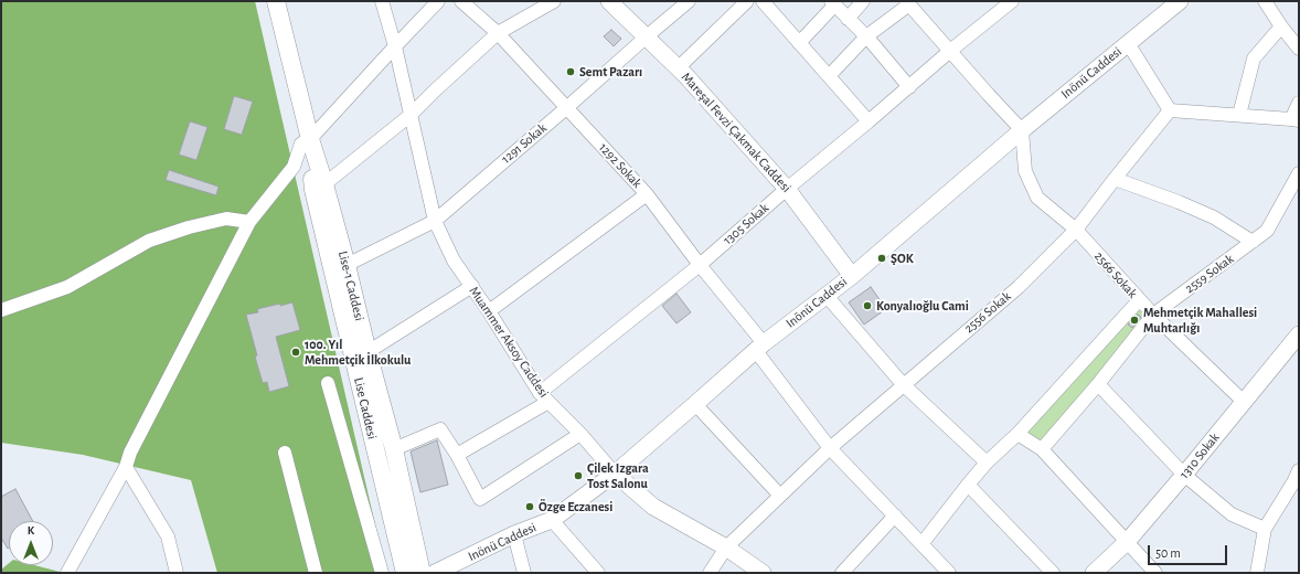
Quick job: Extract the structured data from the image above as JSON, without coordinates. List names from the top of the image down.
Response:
{
  "streets": {
    "main road": ["Lise-1 Caddesi", "Lise Caddesi"],
    "street": [
      "Inönü Caddesi",
      "Mareşal Fevzi Çakmak Caddesi",
      "1291 Sokak",
      "1292 Sokak",
      "1305 Sokak",
      "2559 Sokak",
      "2566 Sokak",
      "2556 Sokak",
      "Muammer Aksoy Caddesi",
      "1310 Sokak"
    ]
  },
  "crossings": [
    ["Inönü Caddesi", "Mareşal Fevzi Çakmak Caddesi"],
    ["Inönü Caddesi", "1292 Sokak"],
    ["Inönü Caddesi", "2566 Sokak"],
    ["Inönü Caddesi", "Muammer Aksoy Caddesi"],
    ["Mareşal Fevzi Çakmak Caddesi", "1291 Sokak"],
    ["Mareşal Fevzi Çakmak Caddesi", "1305 Sokak"],
    ["1291 Sokak", "1292 Sokak"],
    ["1291 Sokak", "Lise-1 Caddesi"],
    ["1291 Sokak", "Muammer Aksoy Caddesi"],
    ["1292 Sokak", "1305 Sokak"],
    ["1292 Sokak", "2556 Sokak"],
    ["1305 Sokak", "Muammer Aksoy Caddesi"],
    ["2559 Sokak", "2566 Sokak"],
    ["2566 Sokak", "2556 Sokak"],
    ["2566 Sokak", "1310 Sokak"],
    ["Lise-1 Caddesi", "Lise Caddesi"],
    ["2556 Sokak", "Muammer Aksoy Caddesi"]
  ],
  "places": [
    "Semt Pazarı",
    "ŞOK",
    "Konyalıoğlu Cami",
    "Mehmetçik Mahallesi Muhtarlığı",
    "100. Yıl Mehmetçik İlkokulu",
    "Çilek Izgara Tost Salonu",
    "Özge Eczanesi"
  ],
  "scale_bar": "50 m",
  "north": "top"
}
